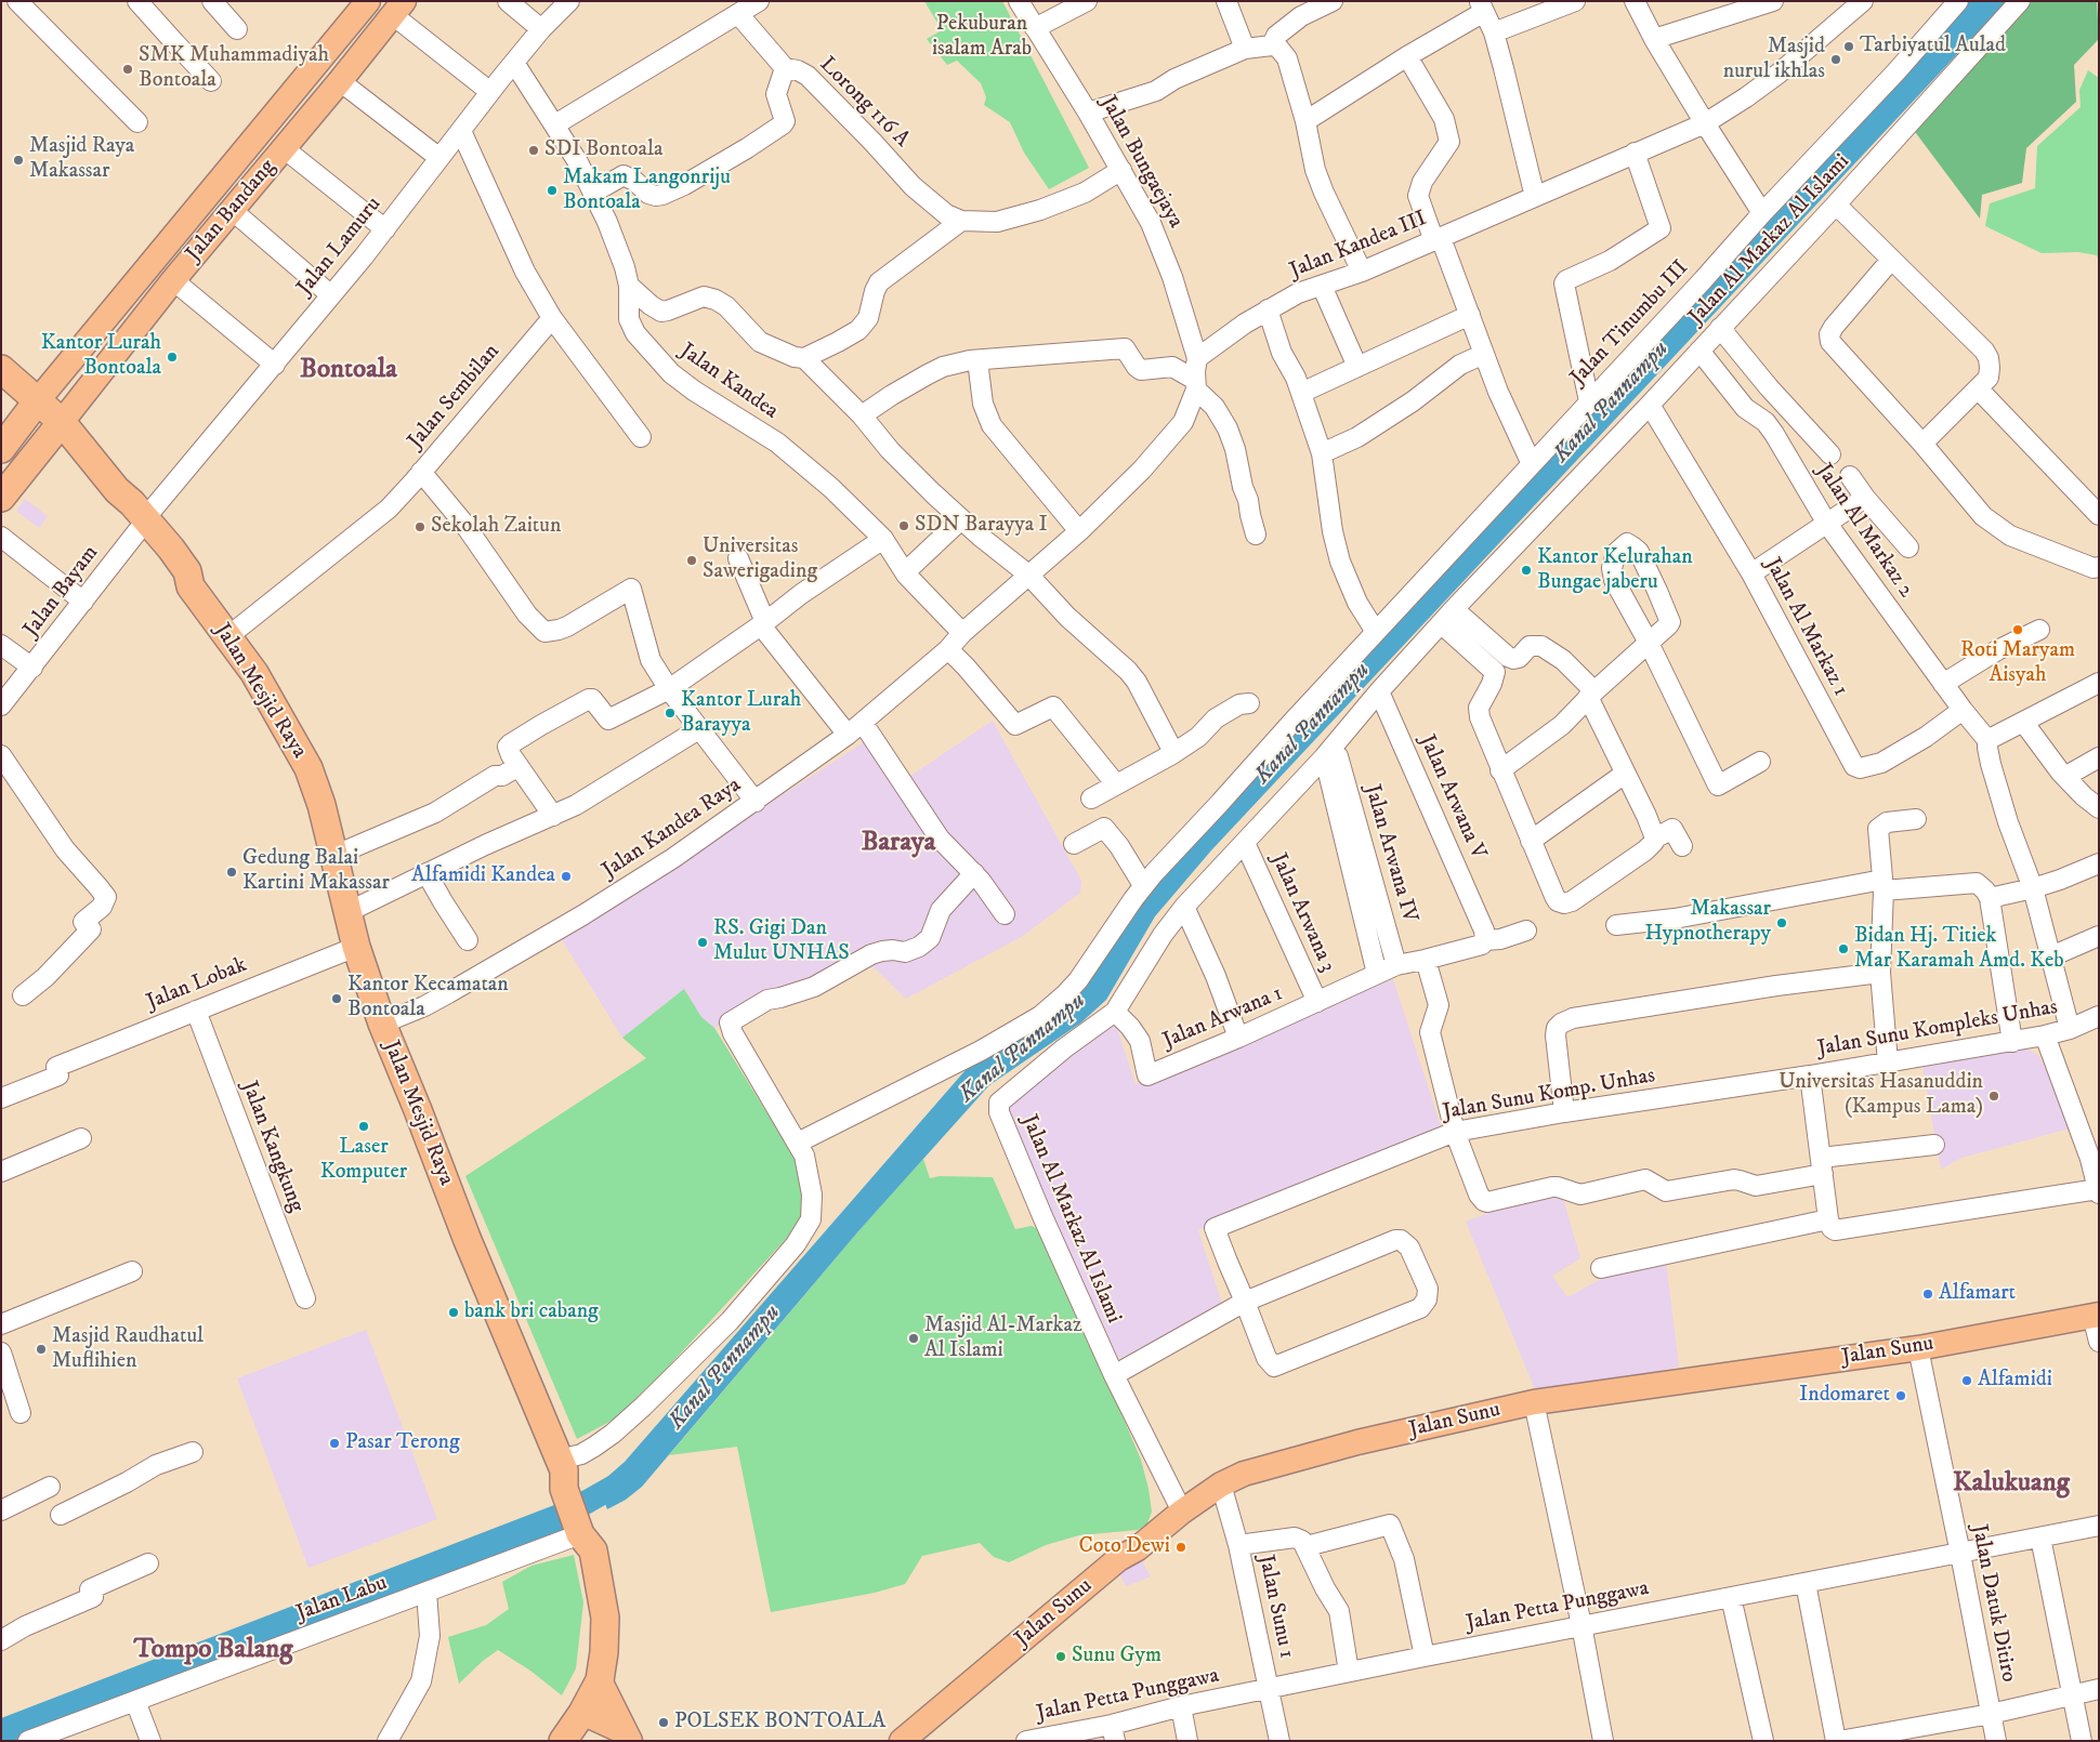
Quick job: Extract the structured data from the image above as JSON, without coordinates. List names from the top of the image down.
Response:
{
  "streets": {
    "highway": ["Jalan Mesjid Raya"],
    "main road": ["Jalan Bandang", "Jalan Sunu"],
    "street": [
      "Lorong 116 A",
      "Jalan Bungaejaya",
      "Jalan Al Markaz Al Islami",
      "Jalan Kandea III",
      "Jalan Lamuru",
      "Jalan Tinumbu III",
      "Jalan Kandea",
      "Jalan Sembilan",
      "Jalan Al Markaz 2",
      "Jalan Bayam",
      "Jalan Al Markaz 1",
      "Jalan Arwana V",
      "Jalan Kandea Raya",
      "Jalan Arwana IV",
      "Jalan Arwana 3",
      "Jalan Lobak",
      "Jalan Arwana 1",
      "Jalan Sunu Kompleks Unhas",
      "Jalan Sunu Komp. Unhas",
      "Jalan Kangkung",
      "Jalan Labu",
      "Jalan Datuk Ditiro",
      "Jalan Sunu 1",
      "Jalan Petta Punggawa"
    ]
  },
  "crossings": [
    ["Jalan Bungaejaya", "Jalan Kandea III"],
    ["Jalan Bandang", "Jalan Mesjid Raya"],
    ["Jalan Al Markaz Al Islami", "Jalan Al Markaz 2"],
    ["Jalan Al Markaz Al Islami", "Jalan Al Markaz 1"],
    ["Jalan Al Markaz Al Islami", "Jalan Arwana V"],
    ["Jalan Al Markaz Al Islami", "Jalan Arwana 3"],
    ["Jalan Al Markaz Al Islami", "Jalan Arwana 1"],
    ["Jalan Al Markaz Al Islami", "Jalan Sunu"],
    ["Jalan Lamuru", "Jalan Kandea"],
    ["Jalan Lamuru", "Jalan Bayam"],
    ["Jalan Lamuru", "Jalan Mesjid Raya"],
    ["Jalan Tinumbu III", "Jalan Labu"],
    ["Jalan Kandea", "Jalan Kandea Raya"],
    ["Jalan Sembilan", "Jalan Mesjid Raya"],
    ["Jalan Al Markaz 2", "Jalan Al Markaz 1"],
    ["Jalan Bayam", "Jalan Mesjid Raya"],
    ["Jalan Mesjid Raya", "Jalan Kandea Raya"],
    ["Jalan Mesjid Raya", "Jalan Lobak"],
    ["Jalan Mesjid Raya", "Jalan Labu"],
    ["Jalan Arwana V", "Jalan Arwana 1"],
    ["Jalan Arwana IV", "Jalan Arwana 1"],
    ["Jalan Arwana 3", "Jalan Arwana 1"],
    ["Jalan Lobak", "Jalan Kangkung"],
    ["Jalan Sunu Kompleks Unhas", "Jalan Sunu Komp. Unhas"],
    ["Jalan Sunu", "Jalan Datuk Ditiro"],
    ["Jalan Sunu", "Jalan Sunu 1"],
    ["Jalan Datuk Ditiro", "Jalan Petta Punggawa"],
    ["Jalan Sunu 1", "Jalan Petta Punggawa"]
  ],
  "districts": [
    "Bontoala",
    "Baraya",
    "Kalukuang",
    "Tompo Balang"
  ],
  "water": ["Kanal Pannampu"],
  "parks": ["Pekuburan isalam Arab"],
  "places": [
    "Tarbiyatul Aulad",
    "Masjid nurul ikhlas",
    "SMK Muhammadiyah Bontoala",
    "SDI Bontoala",
    "Masjid Raya Makassar",
    "Makam Langonriju Bontoala",
    "Kantor Lurah Bontoala",
    "SDN Barayya I",
    "Sekolah Zaitun",
    "Universitas Sawerigading",
    "Kantor Kelurahan Bungae jaberu",
    "Roti Maryam Aisyah",
    "Kantor Lurah Barayya",
    "Gedung Balai Kartini Makassar",
    "Alfamidi Kandea",
    "Makassar Hypnotherapy",
    "RS. Gigi Dan Mulut UNHAS",
    "Bidan Hj. Titiek Mar Karamah Amd. Keb",
    "Kantor Kecamatan Bontoala",
    "Universitas Hasanuddin (Kampus Lama)",
    "Laser Komputer",
    "Alfamart",
    "bank bri cabang",
    "Masjid Al-Markaz Al Islami",
    "Masjid Raudhatul Muflihien",
    "Alfamidi",
    "Indomaret",
    "Pasar Terong",
    "Coto Dewi",
    "Sunu Gym",
    "POLSEK BONTOALA"
  ]
}
